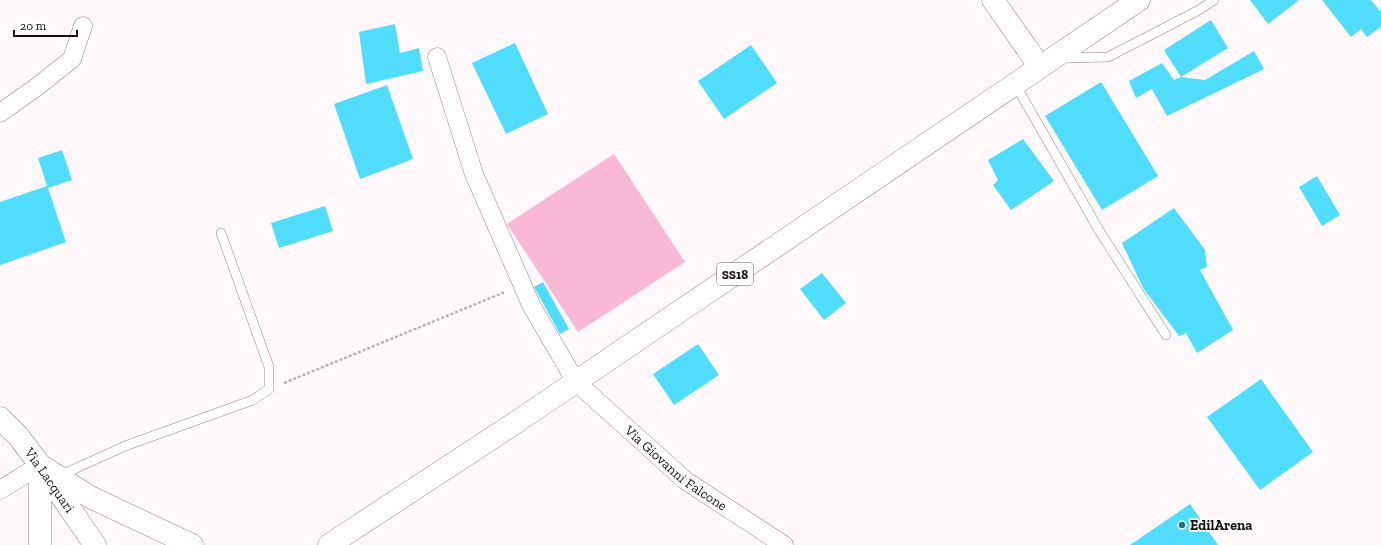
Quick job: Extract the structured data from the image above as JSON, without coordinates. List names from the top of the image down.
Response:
{
  "streets": {
    "main road": ["SS18", "Via Lacquari"],
    "street": ["Via Giovanni Falcone"]
  },
  "crossings": [
    ["SS18", "Via Giovanni Falcone"]
  ],
  "places": ["EdilArena"],
  "scale_bar": "20 m"
}
